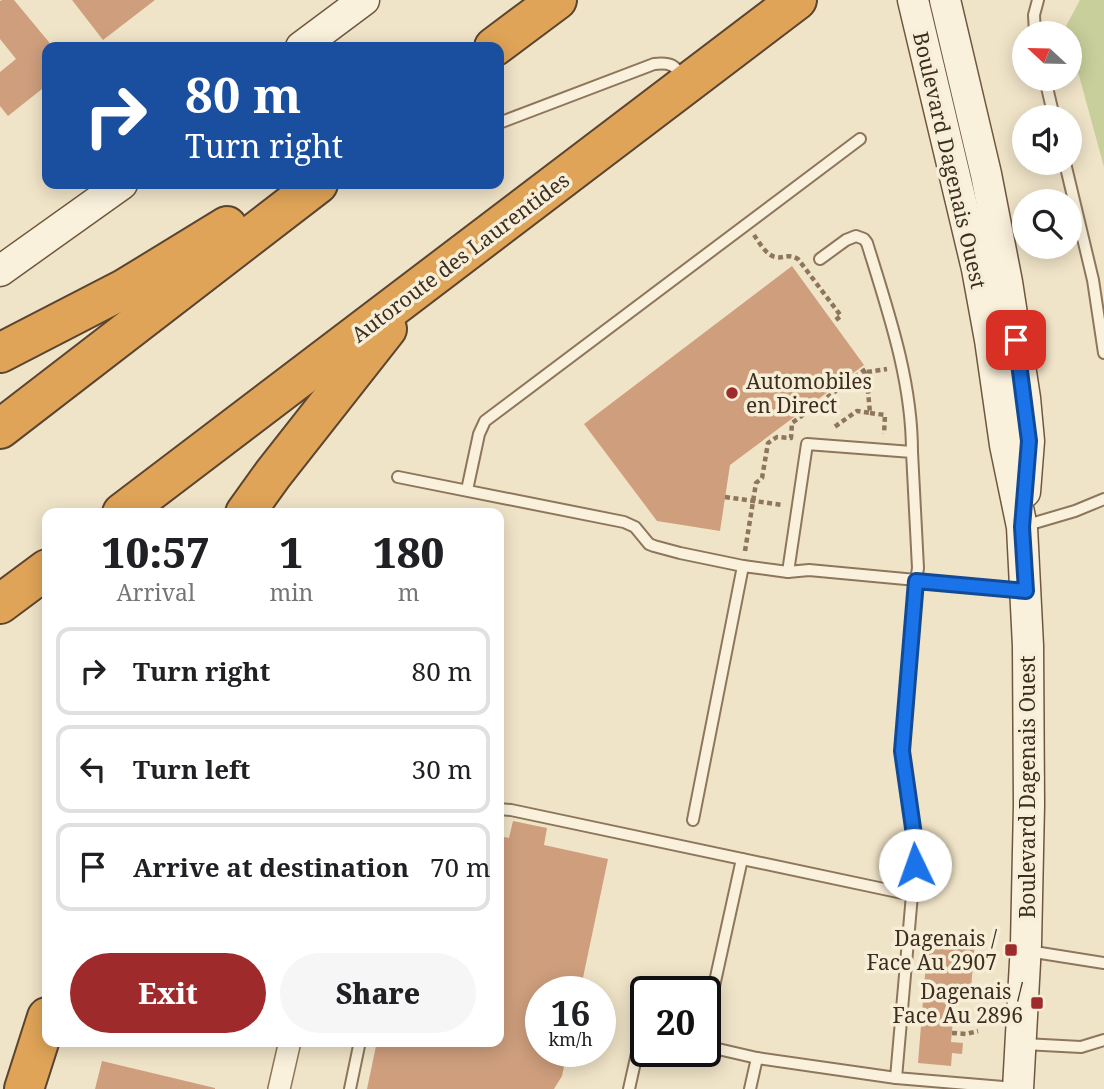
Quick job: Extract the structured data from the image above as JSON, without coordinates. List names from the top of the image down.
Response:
{
  "streets": {
    "highway": ["Autoroute des Laurentides"],
    "main road": ["Boulevard Dagenais Ouest"]
  },
  "places": {
    "other": ["Automobiles en Direct"],
    "transit": ["Dagenais / Face Au 2907", "Dagenais / Face Au 2896"]
  },
  "north": "left",
  "page": {
    "turn": ["80 m", "Turn right"],
    "eta": [
      "10:57",
      "Arrival",
      "1",
      "min",
      "180",
      "m"
    ],
    "list": [
      {
        "name": "Turn right",
        "value": "80 m"
      },
      {
        "name": "Turn left",
        "value": "30 m"
      },
      {
        "name": "Arrive at destination",
        "value": "70 m"
      }
    ],
    "buttons": ["Exit", "Share"],
    "speed": "16 km/h",
    "limit": "20"
  }
}
